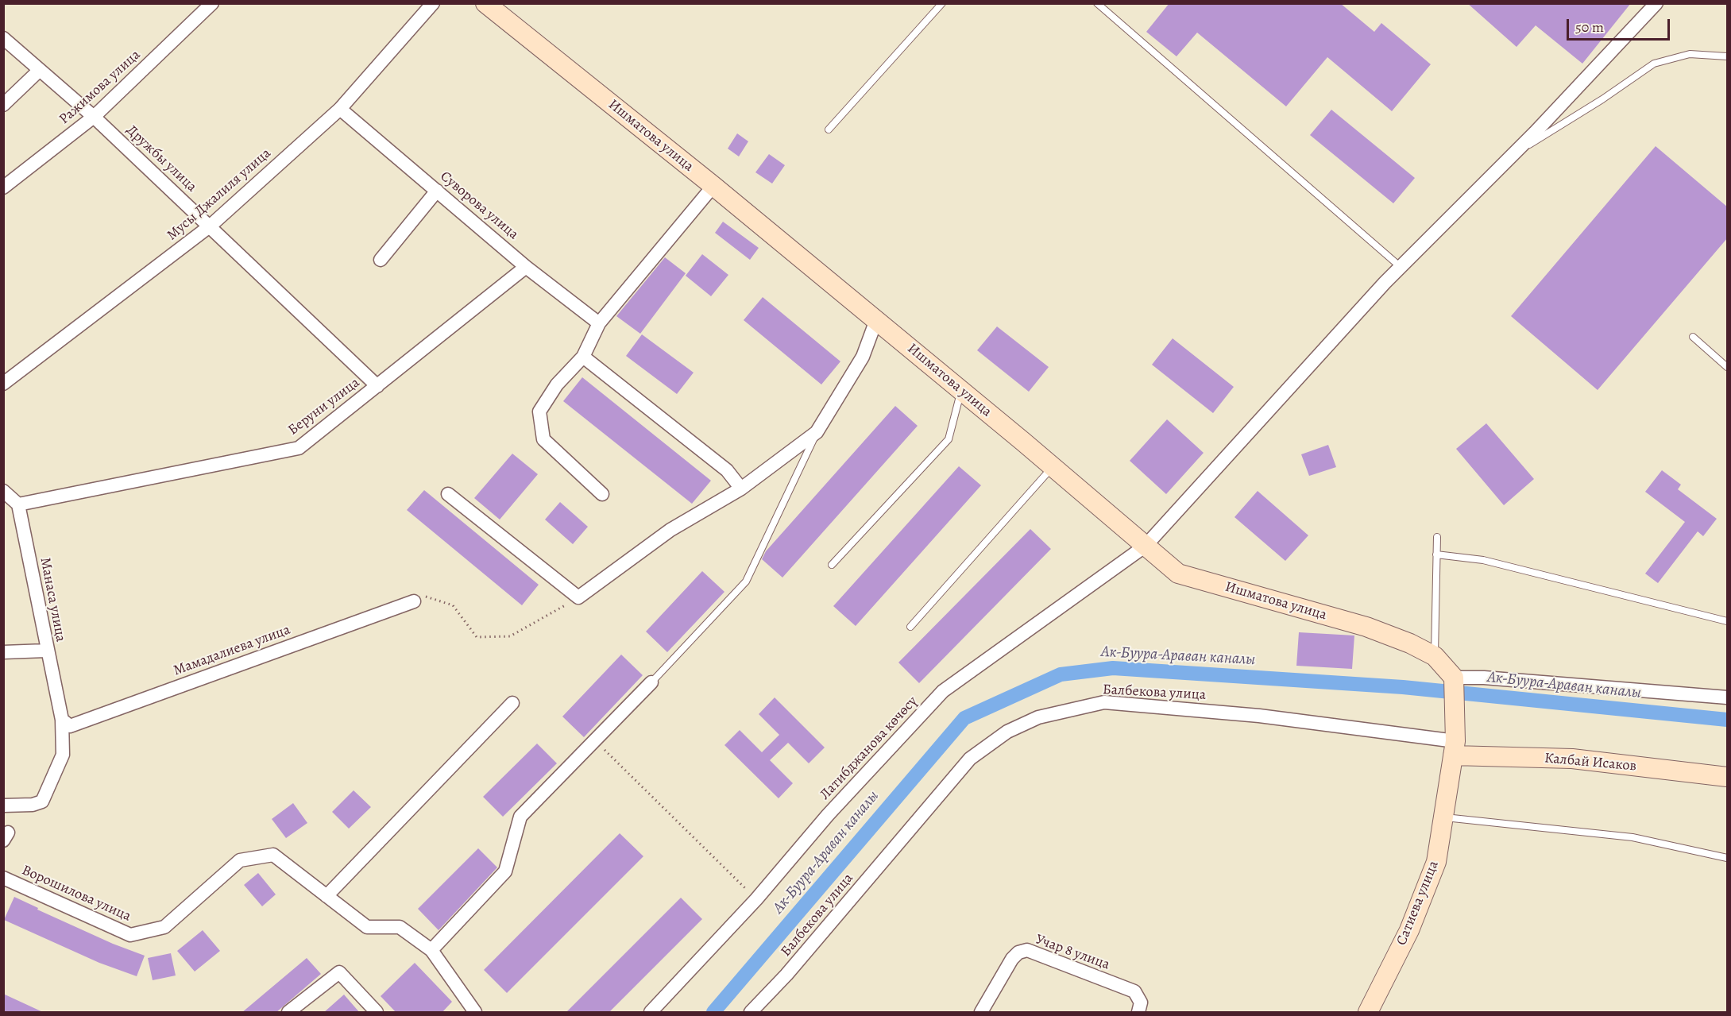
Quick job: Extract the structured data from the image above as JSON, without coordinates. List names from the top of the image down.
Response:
{
  "streets": {
    "main road": ["Ишматова улица", "Калбай Исаков", "Сатиева улица"],
    "street": [
      "Ражимова улица",
      "Дружбы улица",
      "Мусы Джалиля улица",
      "Суворова улица",
      "Беруни улица",
      "Манаса улица",
      "Мамадалиева улица",
      "Балбекова улица",
      "Латибджанова көчөсү",
      "Ворошилова улица",
      "Учар 8 улица"
    ]
  },
  "crossings": [
    ["Ражимова улица", "Дружбы улица"],
    ["Ишматова улица", "Латибджанова көчөсү"],
    ["Ишматова улица", "Сатиева улица"],
    ["Дружбы улица", "Мусы Джалиля улица"],
    ["Дружбы улица", "Беруни улица"],
    ["Мусы Джалиля улица", "Суворова улица"],
    ["Суворова улица", "Беруни улица"],
    ["Беруни улица", "Манаса улица"],
    ["Манаса улица", "Мамадалиева улица"],
    ["Балбекова улица", "Калбай Исаков"],
    ["Балбекова улица", "Сатиева улица"],
    ["Калбай Исаков", "Сатиева улица"]
  ],
  "water": ["Ак-Буура-Араван каналы"],
  "scale_bar": "50 m"
}
